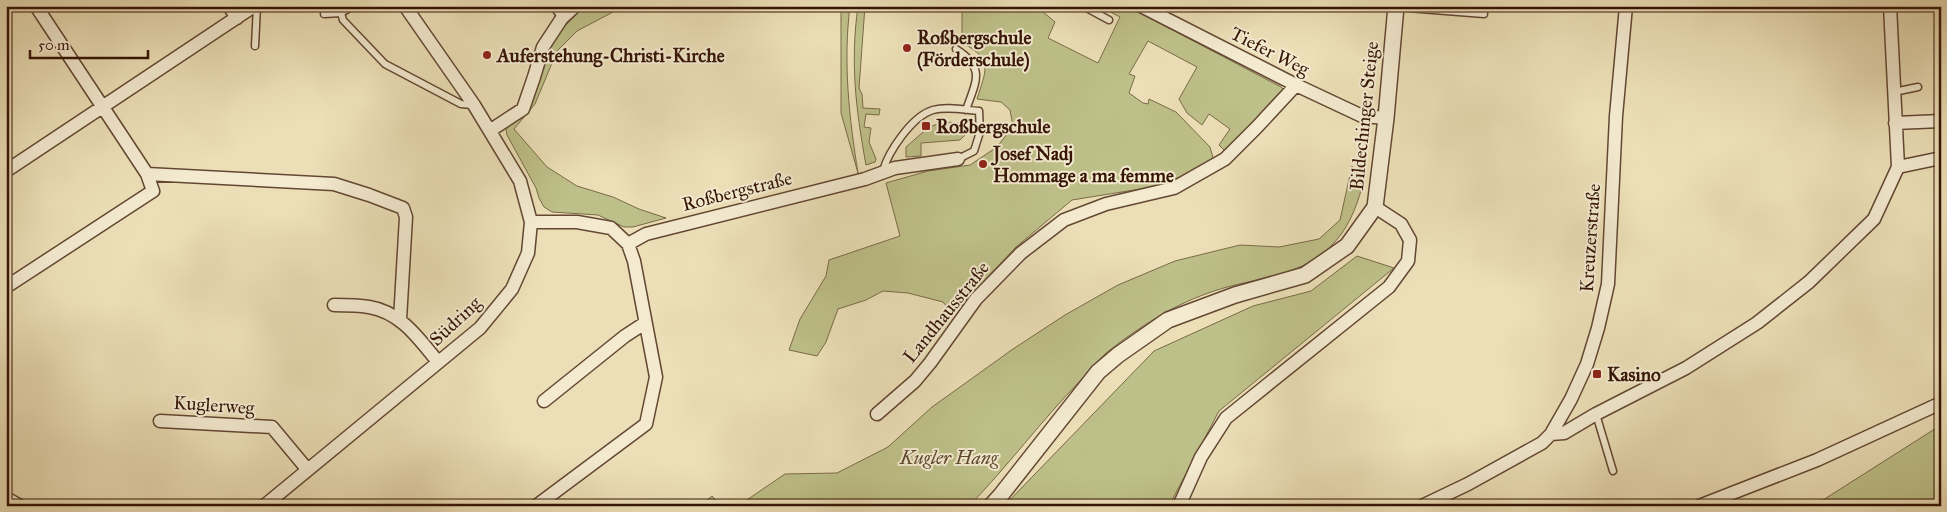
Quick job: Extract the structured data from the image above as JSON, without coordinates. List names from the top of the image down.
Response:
{
  "streets": {
    "street": [
      "Tiefer Weg",
      "Bildechinger Steige",
      "Roßbergstraße",
      "Kreuzerstraße",
      "Landhausstraße",
      "Südring",
      "Kuglerweg"
    ]
  },
  "crossings": [
    ["Tiefer Weg", "Bildechinger Steige"],
    ["Tiefer Weg", "Landhausstraße"],
    ["Südring", "Kuglerweg"]
  ],
  "parks": ["Kugler Hang"],
  "places": {
    "other": ["Roßbergschule (Förderschule)", "Auferstehung-Christi-Kirche", "Josef Nadj Hommage a ma femme"],
    "transit": ["Roßbergschule", "Kasino"]
  },
  "scale_bar": "50 m"
}
